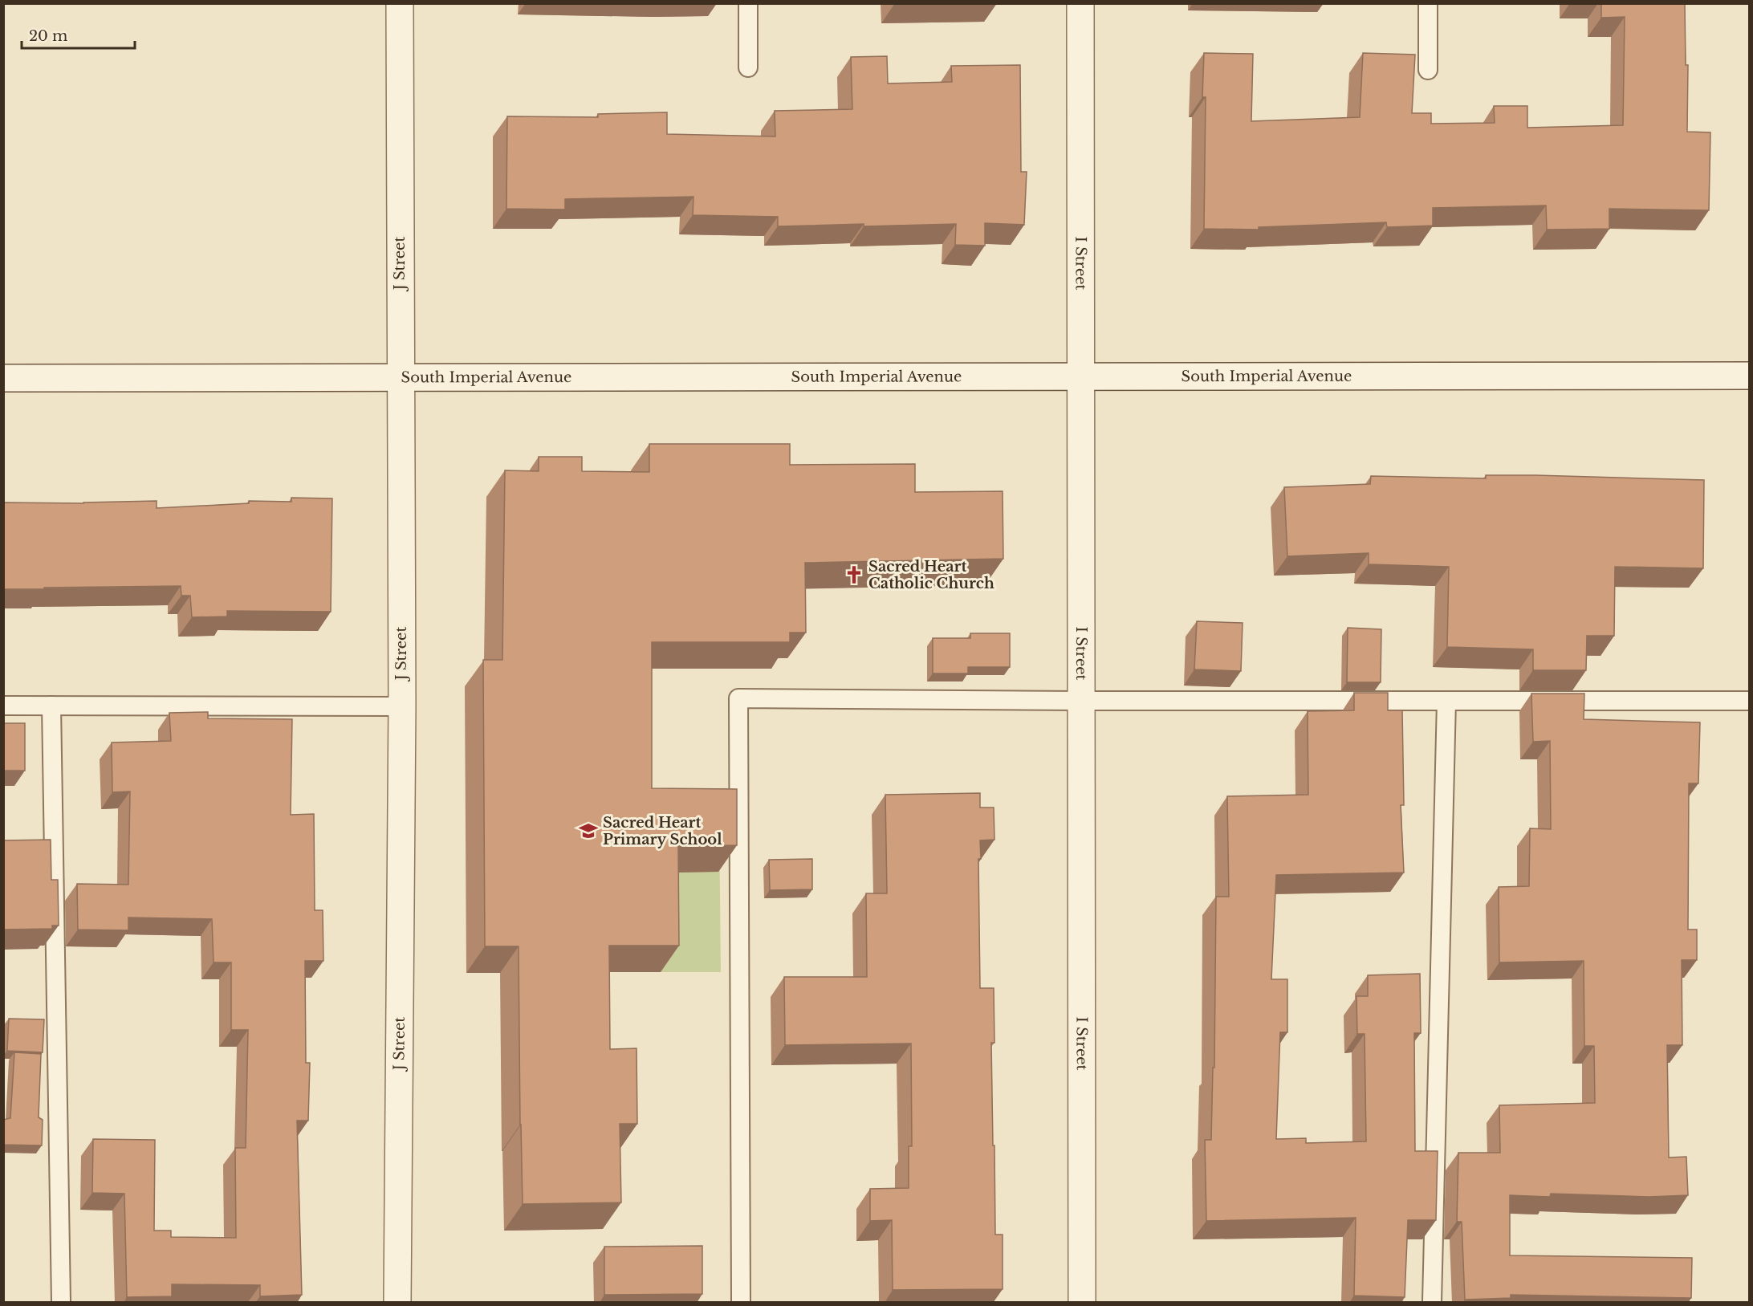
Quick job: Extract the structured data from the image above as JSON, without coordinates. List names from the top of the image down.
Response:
{
  "streets": {
    "street": ["J Street", "I Street", "South Imperial Avenue"]
  },
  "crossings": [
    ["J Street", "South Imperial Avenue"],
    ["I Street", "South Imperial Avenue"]
  ],
  "places": {
    "church": ["Sacred Heart Catholic Church"],
    "school or university": ["Sacred Heart Primary School"]
  },
  "scale_bar": "20 m"
}
